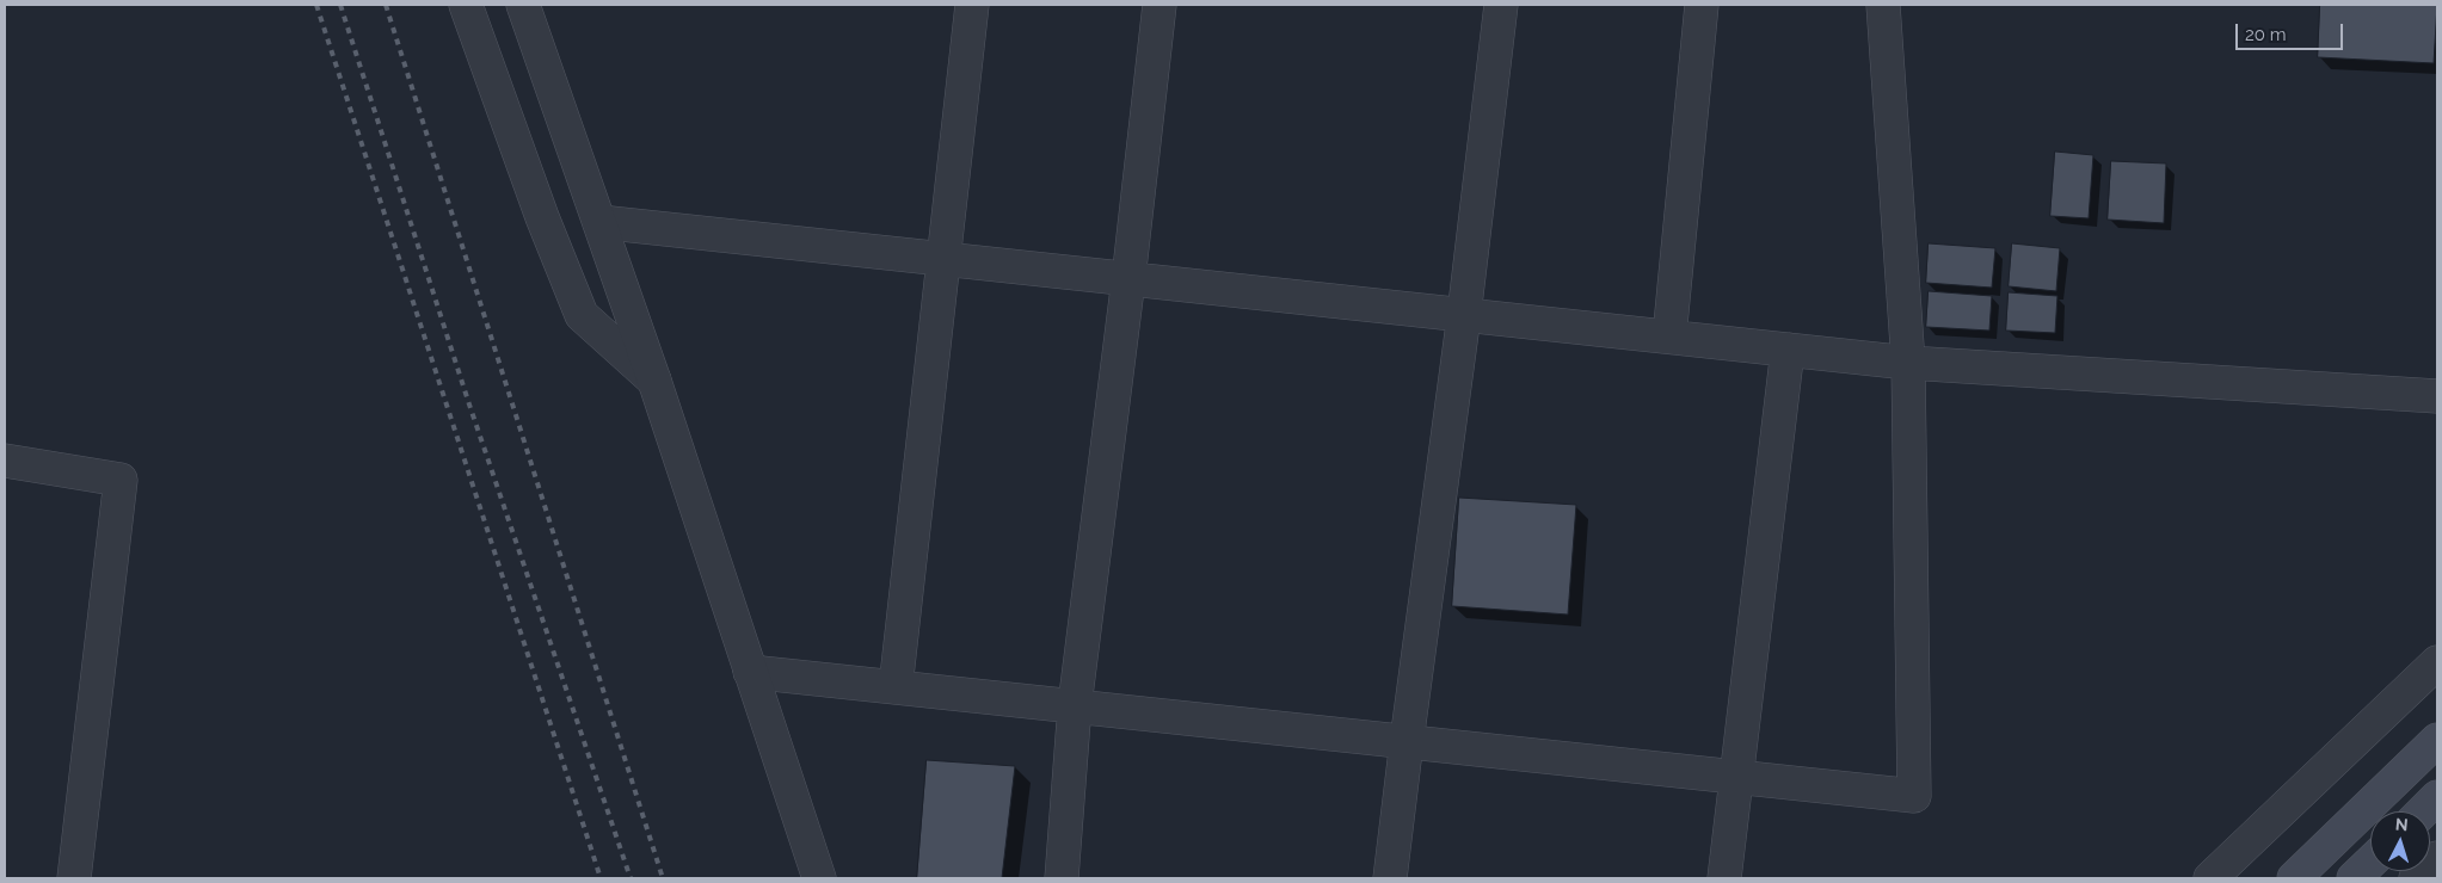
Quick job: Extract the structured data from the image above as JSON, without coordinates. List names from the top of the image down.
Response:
{
  "scale_bar": "20 m",
  "north": "top"
}
